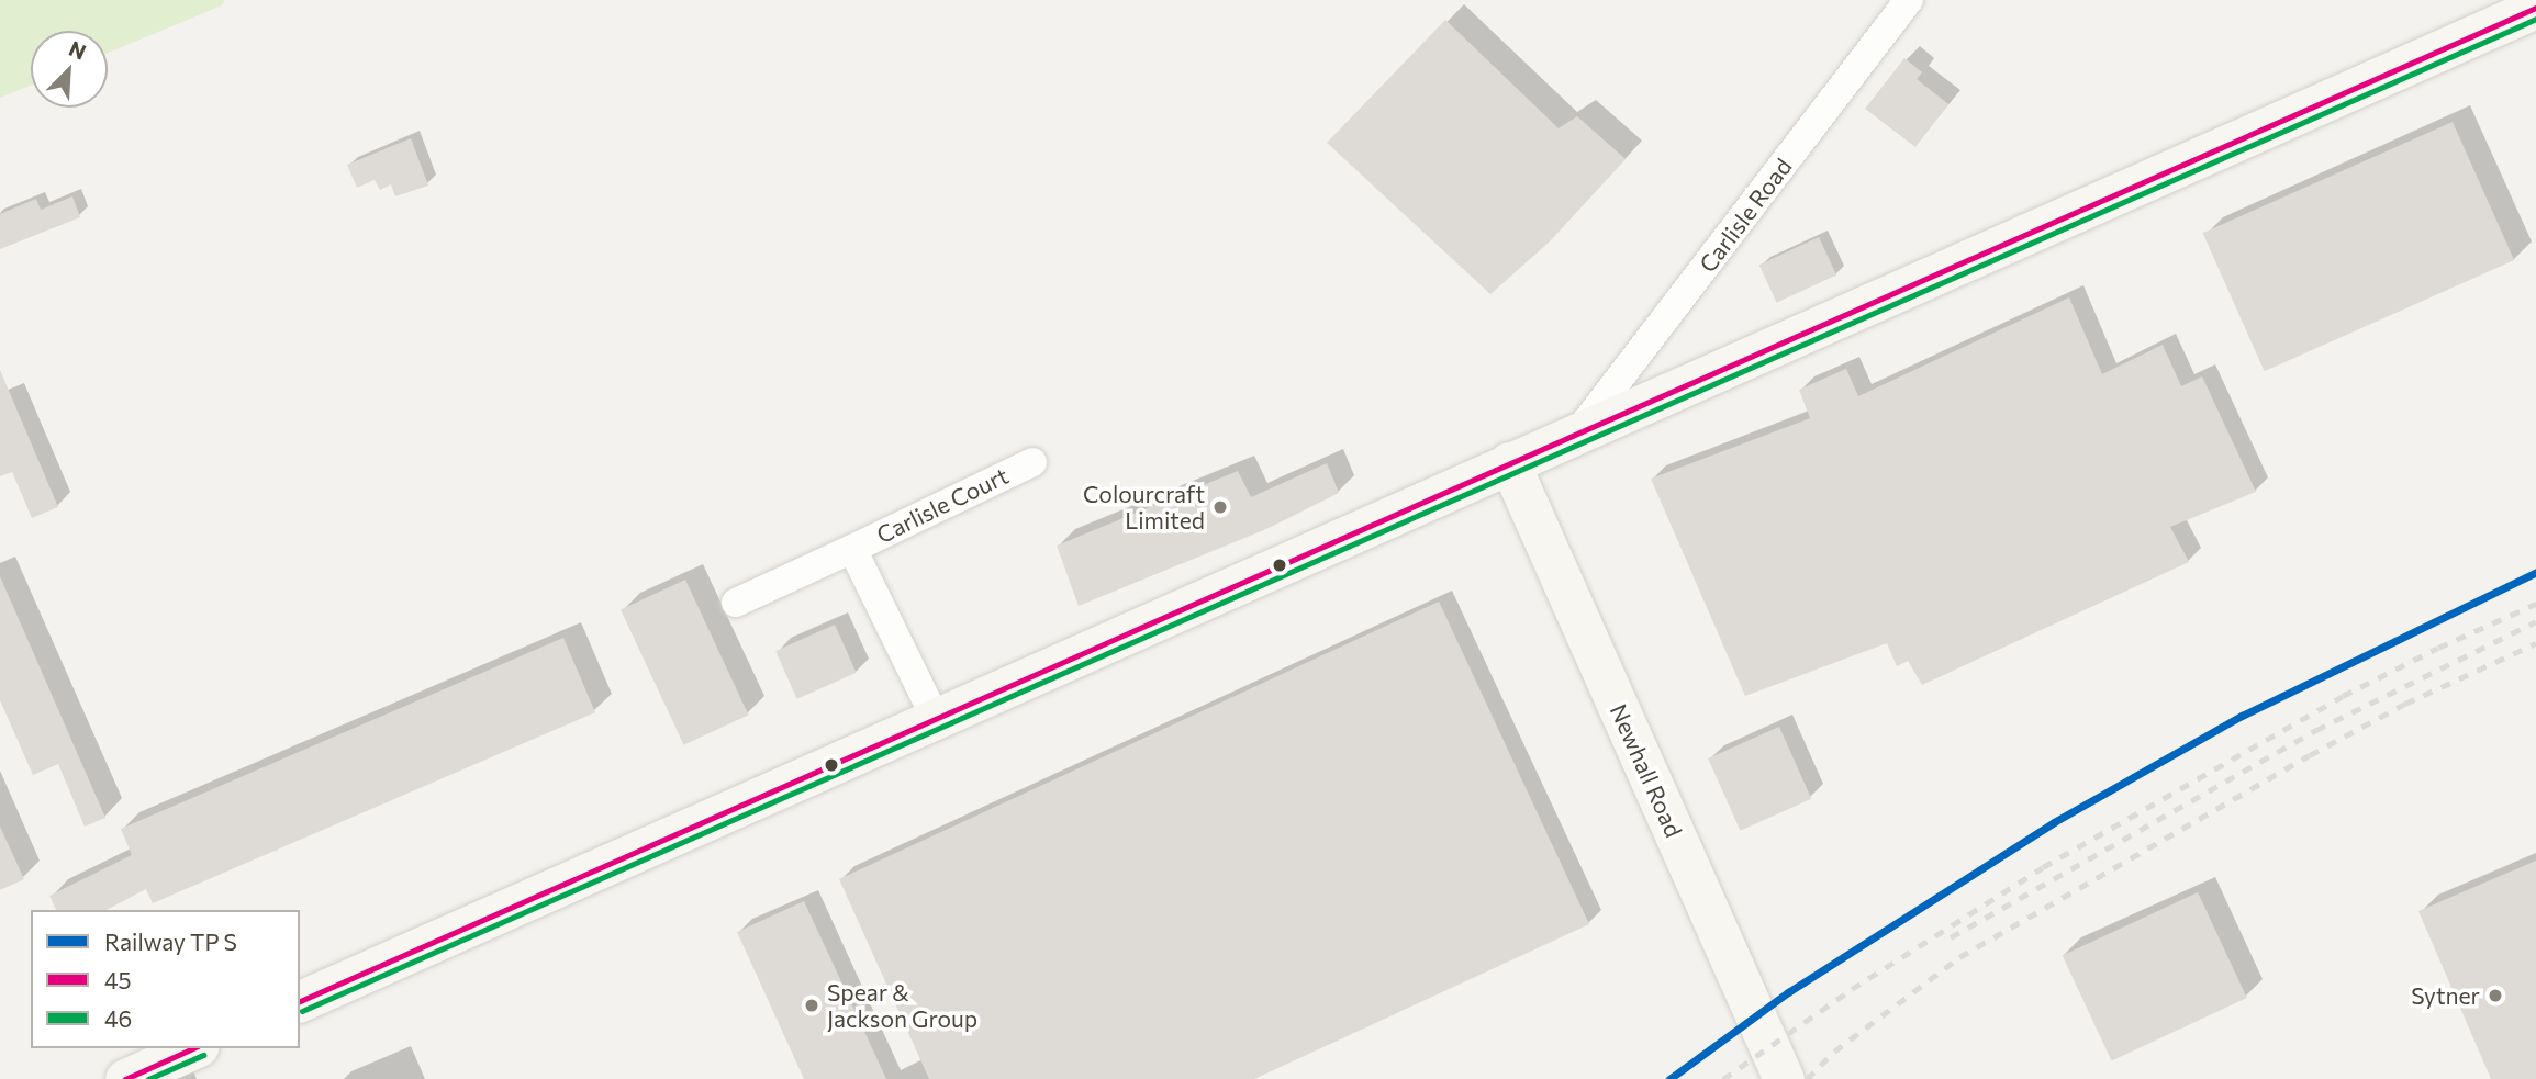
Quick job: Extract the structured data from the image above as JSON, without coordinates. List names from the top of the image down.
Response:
{
  "streets": {
    "main road": ["Newhall Road"],
    "street": ["Carlisle Road", "Carlisle Court"]
  },
  "places": ["Colourcraft Limited", "Sytner", "Spear & Jackson Group"],
  "lines": ["transit line 45", "transit line 46"],
  "legend": ["Railway TP S", "45", "46"],
  "north": "top right"
}
